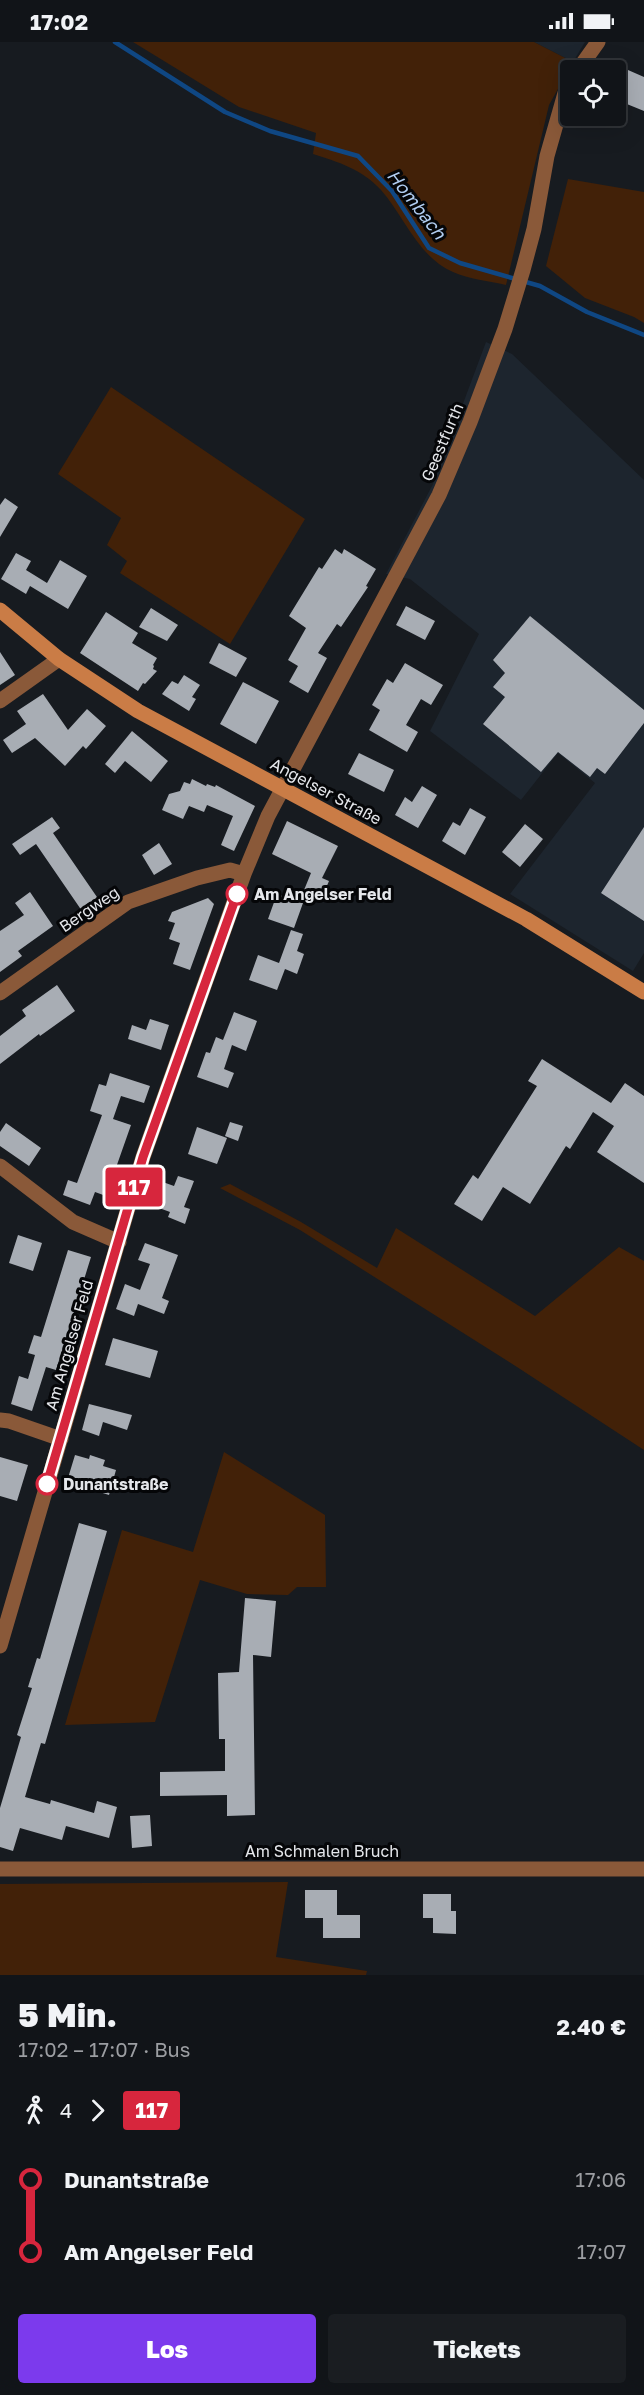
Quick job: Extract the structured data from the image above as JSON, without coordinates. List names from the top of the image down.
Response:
{
  "streets": {
    "main road": ["Angelser Straße"],
    "street": [
      "Geestfurth",
      "Bergweg",
      "Am Angelser Feld",
      "Am Schmalen Bruch"
    ]
  },
  "crossings": [
    ["Geestfurth", "Angelser Straße"],
    ["Geestfurth", "Am Angelser Feld"],
    ["Angelser Straße", "Am Angelser Feld"],
    ["Bergweg", "Am Angelser Feld"]
  ],
  "water": ["Hombach"],
  "places": ["Am Angelser Feld", "Dunantstraße"],
  "lines": ["bus line 117"],
  "page": {
    "status": "17:02",
    "on_map": "117",
    "heading": ["5 Min.", "17:02 – 17:07 · Bus", "2.40 €"],
    "legs": ["4", "117"],
    "list": [
      {
        "name": "Dunantstraße",
        "value": "17:06"
      },
      {
        "name": "Am Angelser Feld",
        "value": "17:07"
      }
    ],
    "buttons": ["Los", "Tickets"]
  }
}
